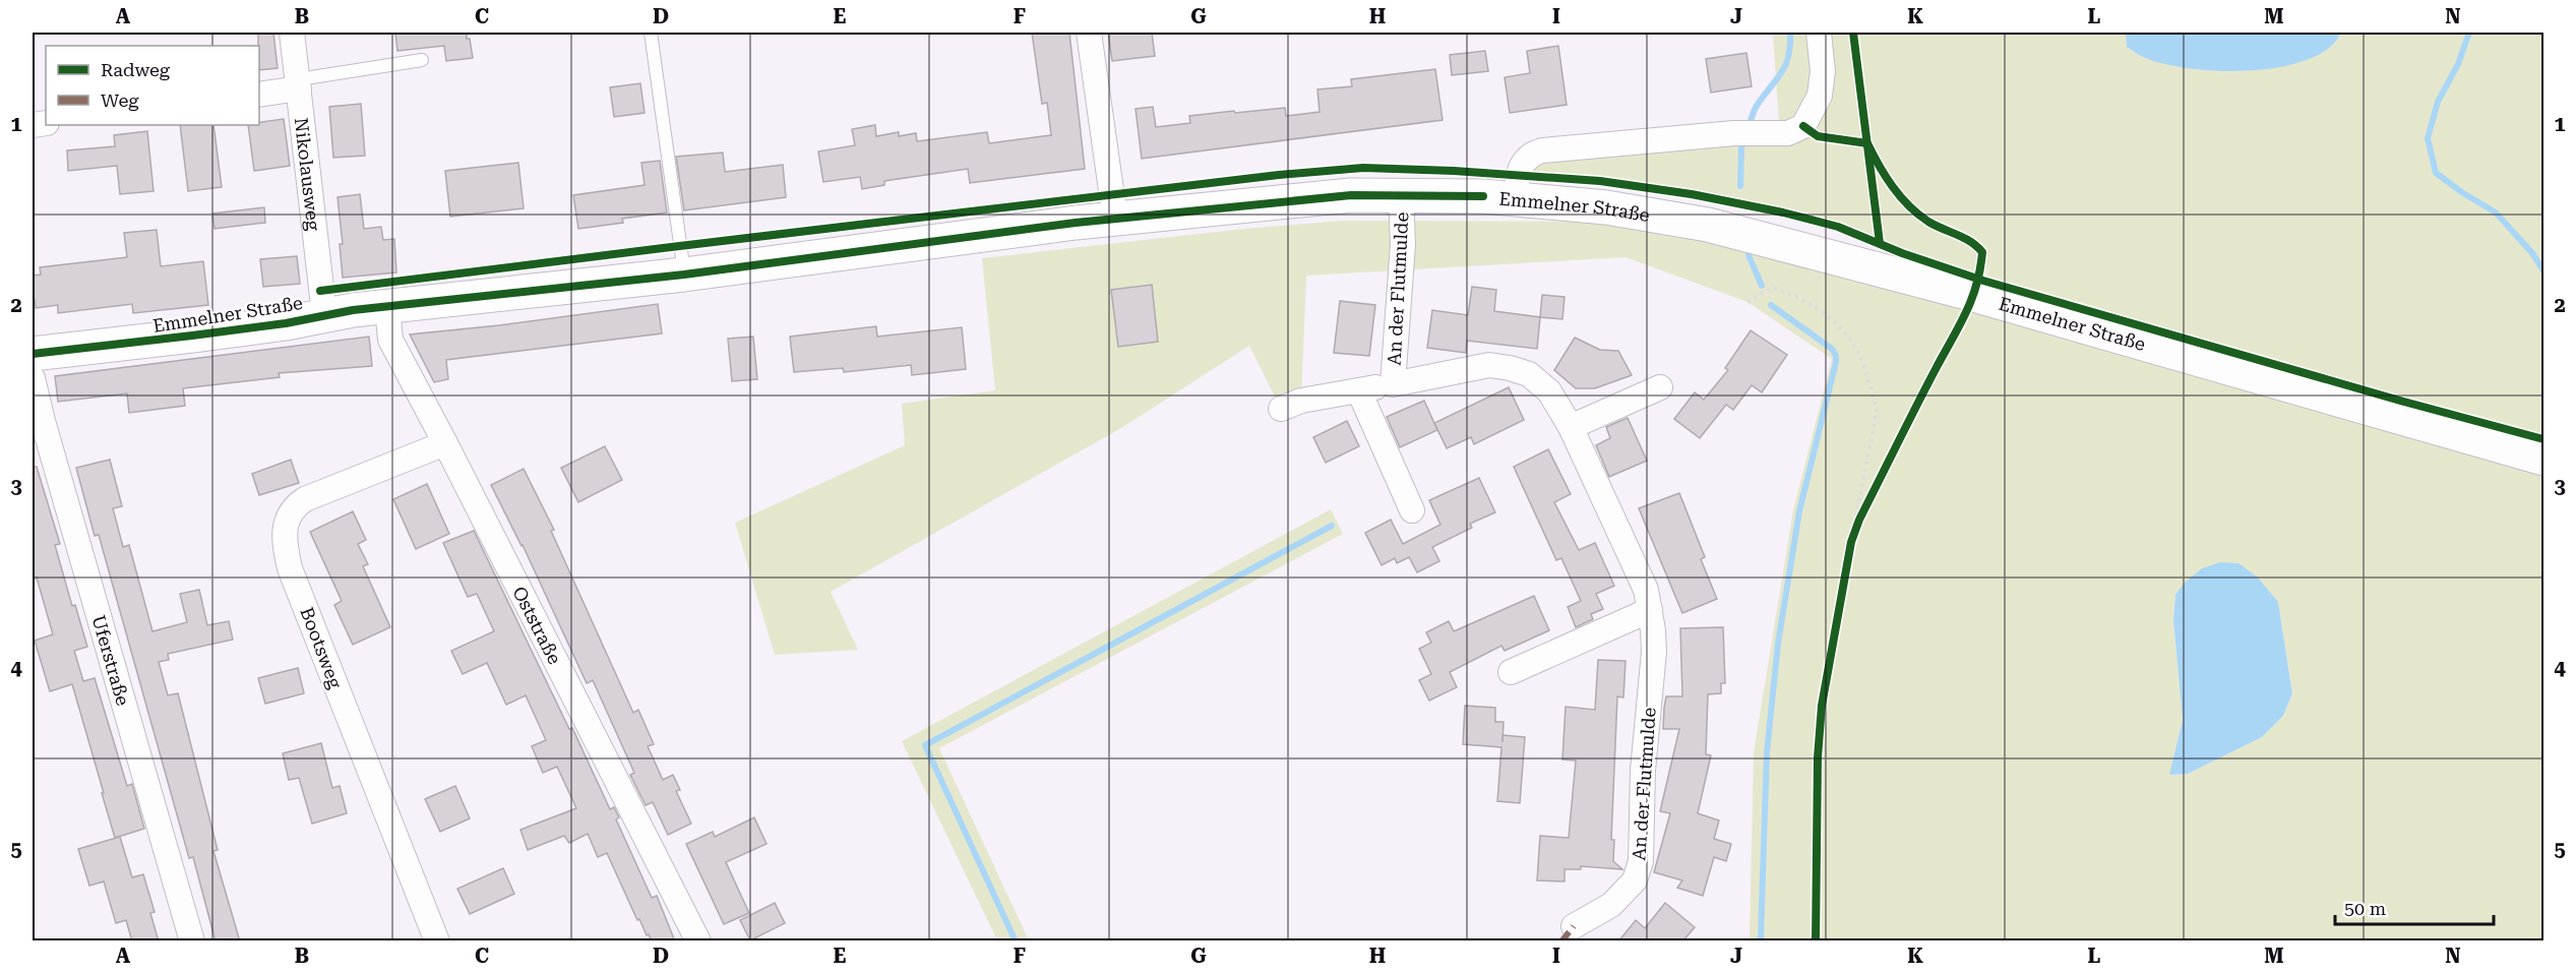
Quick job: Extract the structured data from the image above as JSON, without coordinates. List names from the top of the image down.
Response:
{
  "streets": {
    "street": [
      "Nikolausweg",
      "Emmelner Straße",
      "An der Flutmulde",
      "Oststraße",
      "Bootsweg",
      "Uferstraße"
    ]
  },
  "crossings": [
    ["Nikolausweg", "Emmelner Straße"],
    ["Emmelner Straße", "An der Flutmulde"],
    ["Emmelner Straße", "Oststraße"],
    ["Oststraße", "Bootsweg"]
  ],
  "legend": ["Radweg", "Weg"],
  "scale_bar": "50 m",
  "grid": {
    "columns": [
      "A",
      "B",
      "C",
      "D",
      "E",
      "F",
      "G",
      "H",
      "I",
      "J",
      "K",
      "L",
      "M",
      "N"
    ],
    "rows": [
      "1",
      "2",
      "3",
      "4",
      "5"
    ]
  }
}
